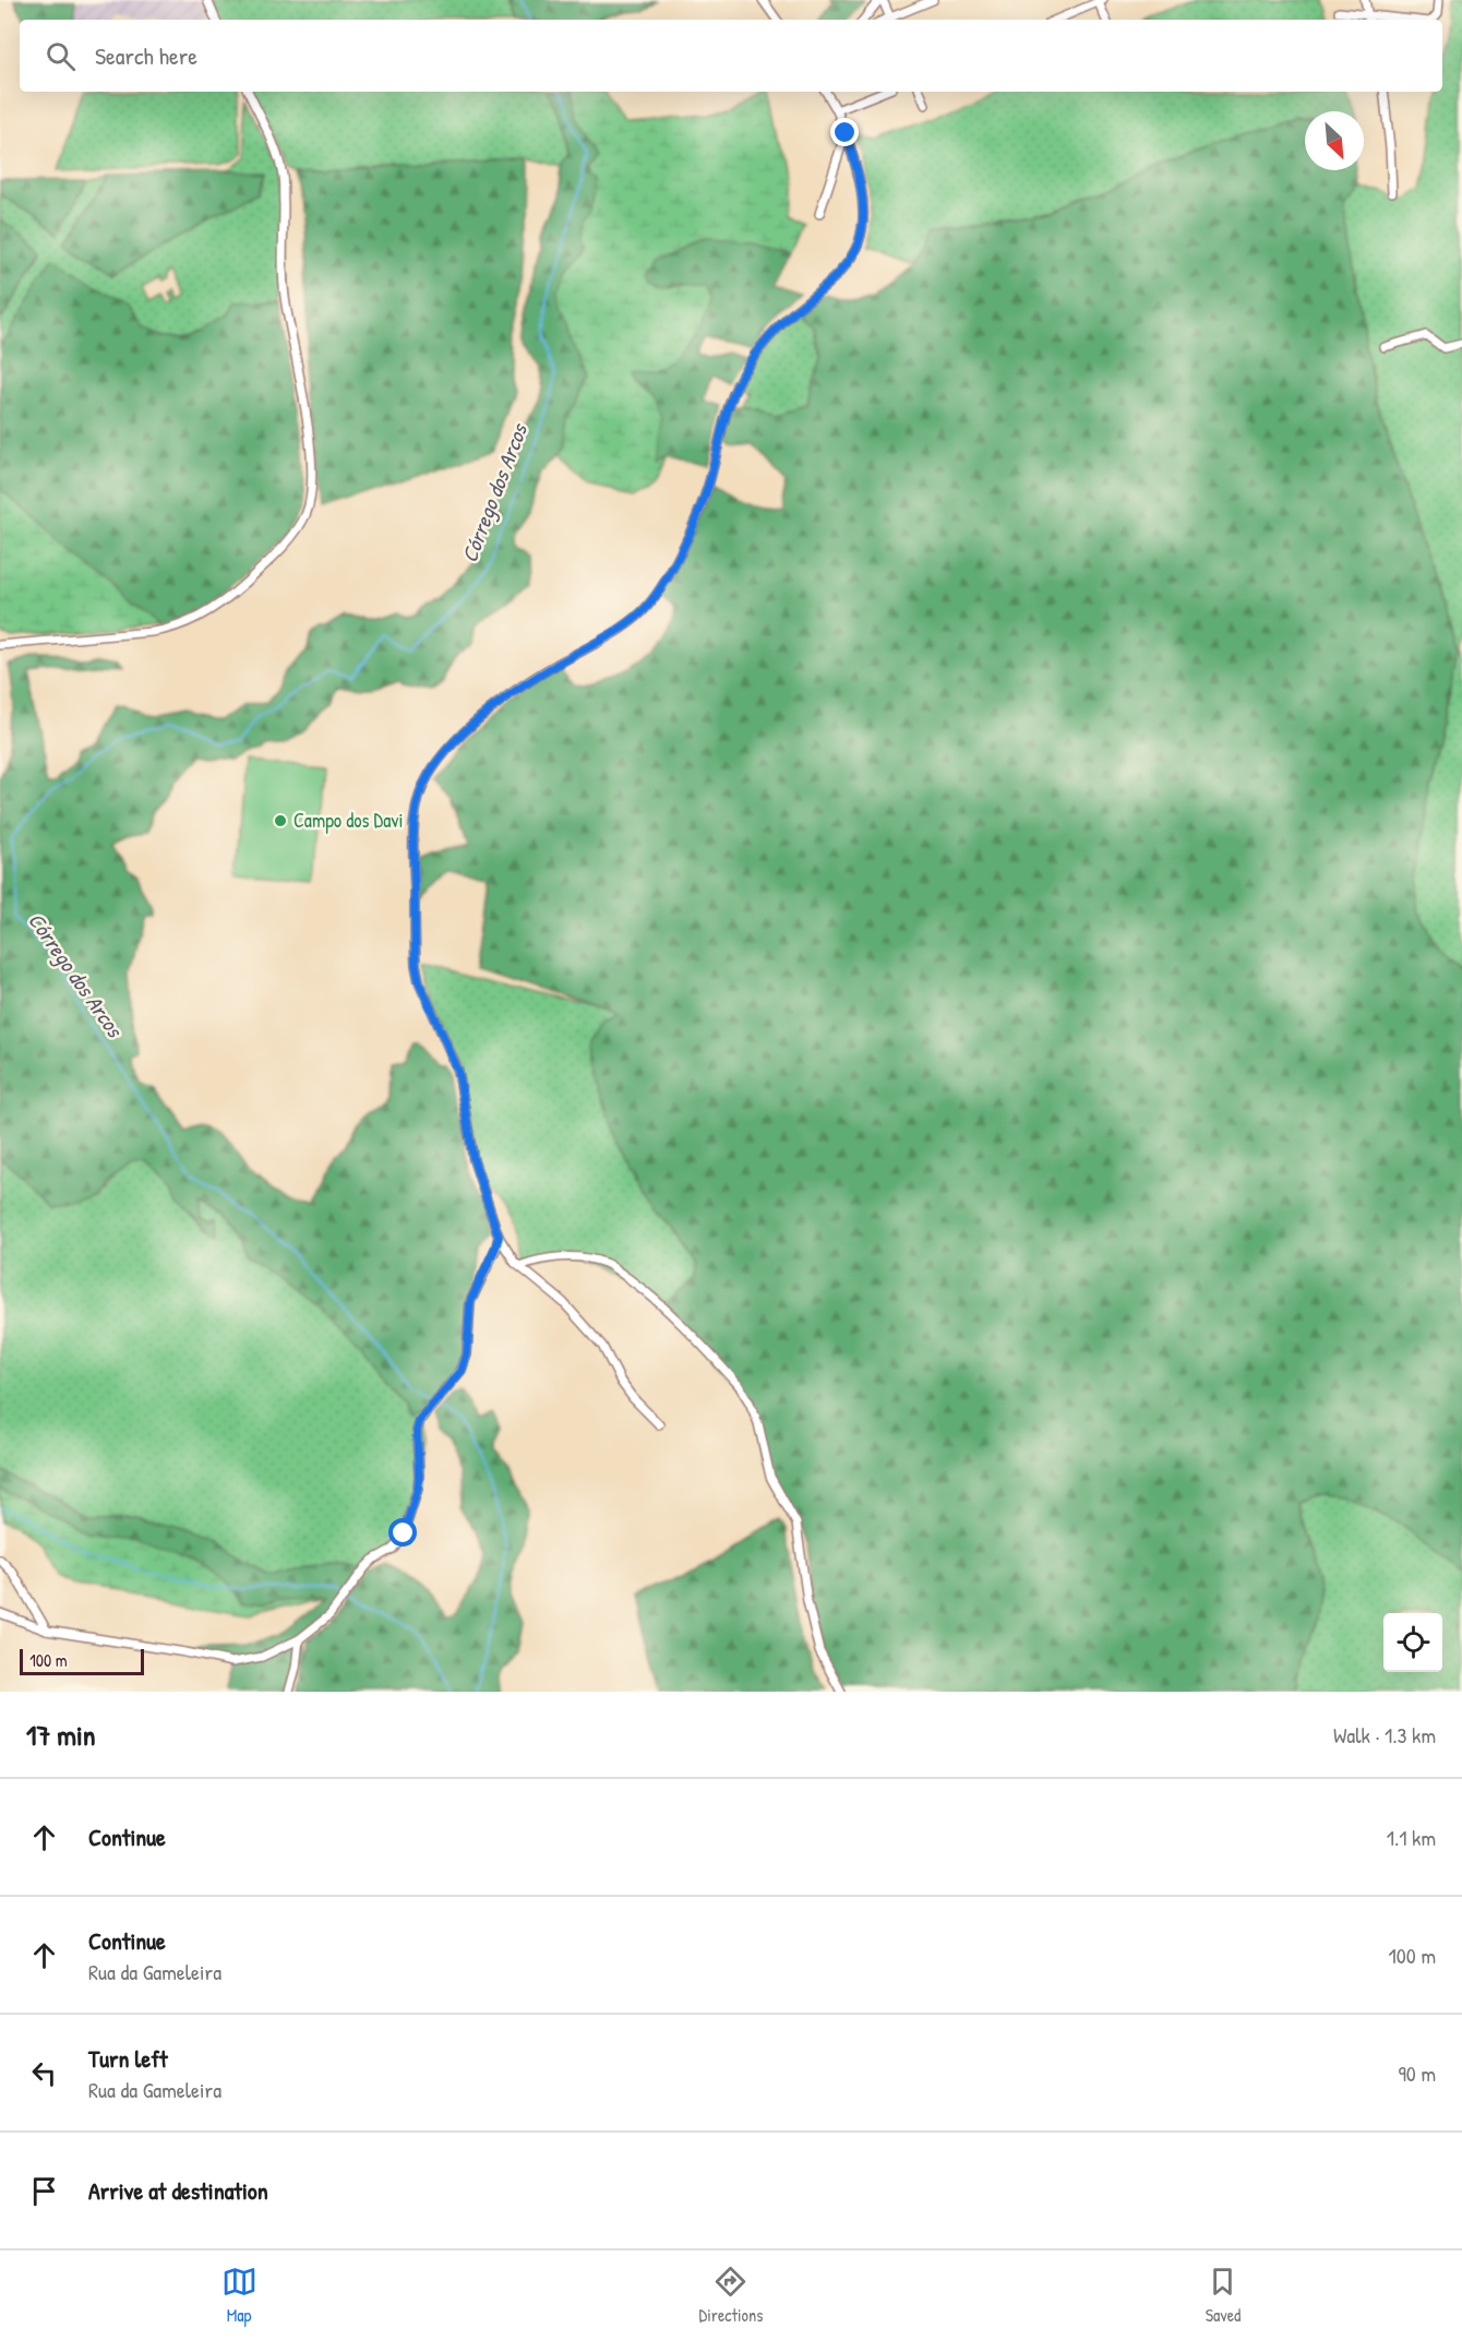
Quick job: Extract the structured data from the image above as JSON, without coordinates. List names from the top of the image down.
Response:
{
  "water": ["Córrego dos Arcos"],
  "places": ["Campo dos Davi"],
  "scale_bar": "100 m",
  "north": "bottom right",
  "page": {
    "search": "Search here",
    "scale": "100 m",
    "heading": ["17 min", "Walk · 1.3 km"],
    "list": [
      ["Continue", "1.1 km"],
      ["Continue", "Rua da Gameleira", "100 m"],
      ["Turn left", "Rua da Gameleira", "90 m"],
      "Arrive at destination"
    ],
    "nav": ["Map", "Directions", "Saved"]
  }
}
